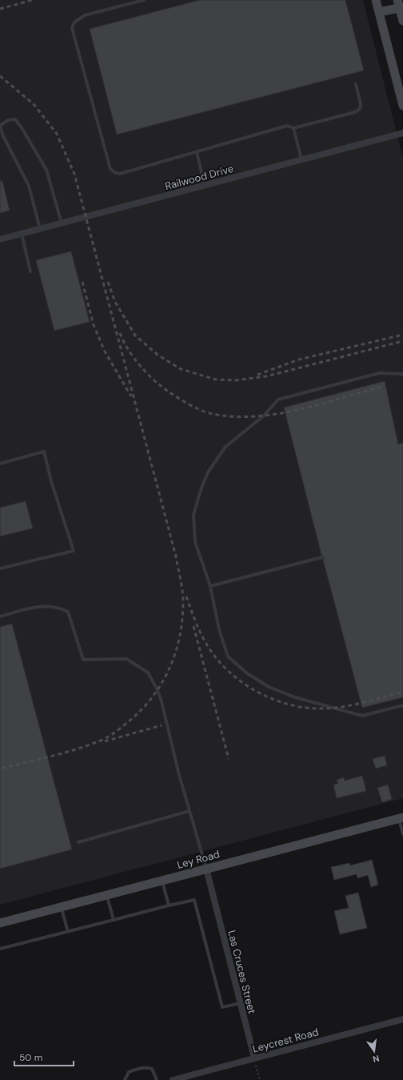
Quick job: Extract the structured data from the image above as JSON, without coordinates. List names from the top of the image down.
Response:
{
  "streets": {
    "main road": ["Ley Road"],
    "street": ["Railwood Drive", "Las Cruces Street", "Leycrest Road"]
  },
  "crossings": [
    ["Ley Road", "Las Cruces Street"],
    ["Las Cruces Street", "Leycrest Road"]
  ],
  "scale_bar": "50 m",
  "north": "bottom"
}
